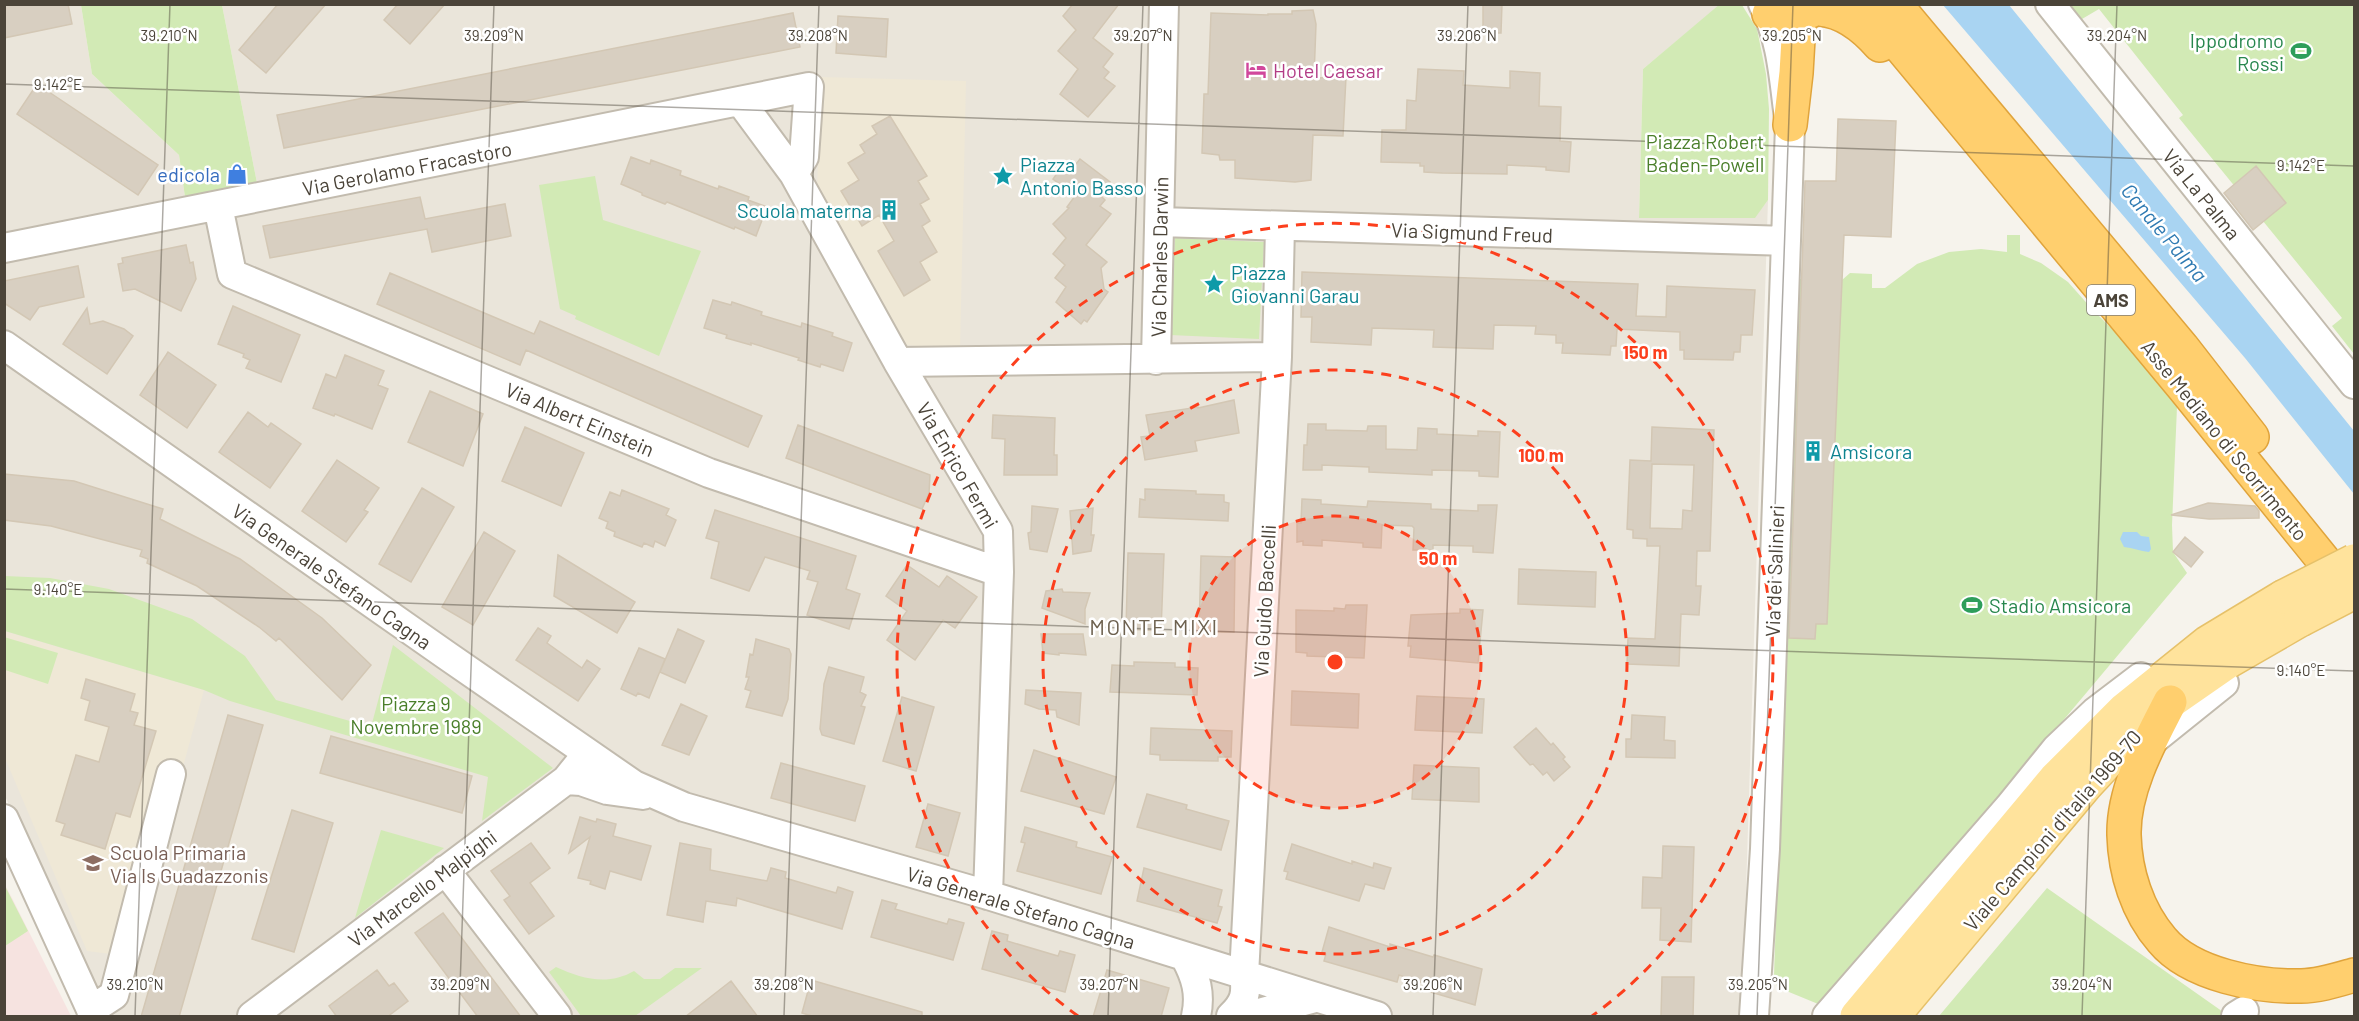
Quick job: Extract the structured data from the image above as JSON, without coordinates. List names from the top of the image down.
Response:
{
  "streets": {
    "highway": ["AMS", "Asse Mediano di Scorrimento"],
    "main road": ["Viale Campioni d'Italia 1969-70"],
    "street": [
      "Via Gerolamo Fracastoro",
      "Via La Palma",
      "Via Sigmund Freud",
      "Via Charles Darwin",
      "Via Albert Einstein",
      "Via Enrico Fermi",
      "Via dei Salinieri",
      "Via Generale Stefano Cagna",
      "Via Guido Baccelli",
      "Via Marcello Malpighi"
    ]
  },
  "crossings": [
    ["Via Gerolamo Fracastoro", "Via Albert Einstein"],
    ["Via Gerolamo Fracastoro", "Via Enrico Fermi"],
    ["Via Sigmund Freud", "Via Charles Darwin"],
    ["Via Sigmund Freud", "Via dei Salinieri"],
    ["Via Sigmund Freud", "Via Guido Baccelli"],
    ["Via Charles Darwin", "Via Enrico Fermi"],
    ["Via Albert Einstein", "Via Enrico Fermi"],
    ["Via Enrico Fermi", "Via Generale Stefano Cagna"],
    ["Via Generale Stefano Cagna", "Via Guido Baccelli"],
    ["Via Generale Stefano Cagna", "Via Marcello Malpighi"]
  ],
  "districts": ["MONTE MIXI"],
  "water": ["Canale Palma"],
  "parks": ["Piazza Robert Baden-Powell", "Piazza 9 Novembre 1989"],
  "places": {
    "sports": ["Ippodromo Rossi", "Stadio Amsicora"],
    "hotel": ["Hotel Caesar"],
    "shop": ["edicola"],
    "place": ["Piazza Antonio Basso", "Piazza Giovanni Garau"],
    "building": ["Scuola materna", "Amsicora"],
    "school or university": ["Scuola Primaria Via Is Guadazzonis"]
  },
  "coordinates": [
    "39.210°N",
    "39.209°N",
    "39.208°N",
    "39.207°N",
    "39.206°N",
    "39.205°N",
    "39.204°N",
    "9.142°E",
    "9.140°E"
  ],
  "rings": ["150 m", "100 m", "50 m"]
}
